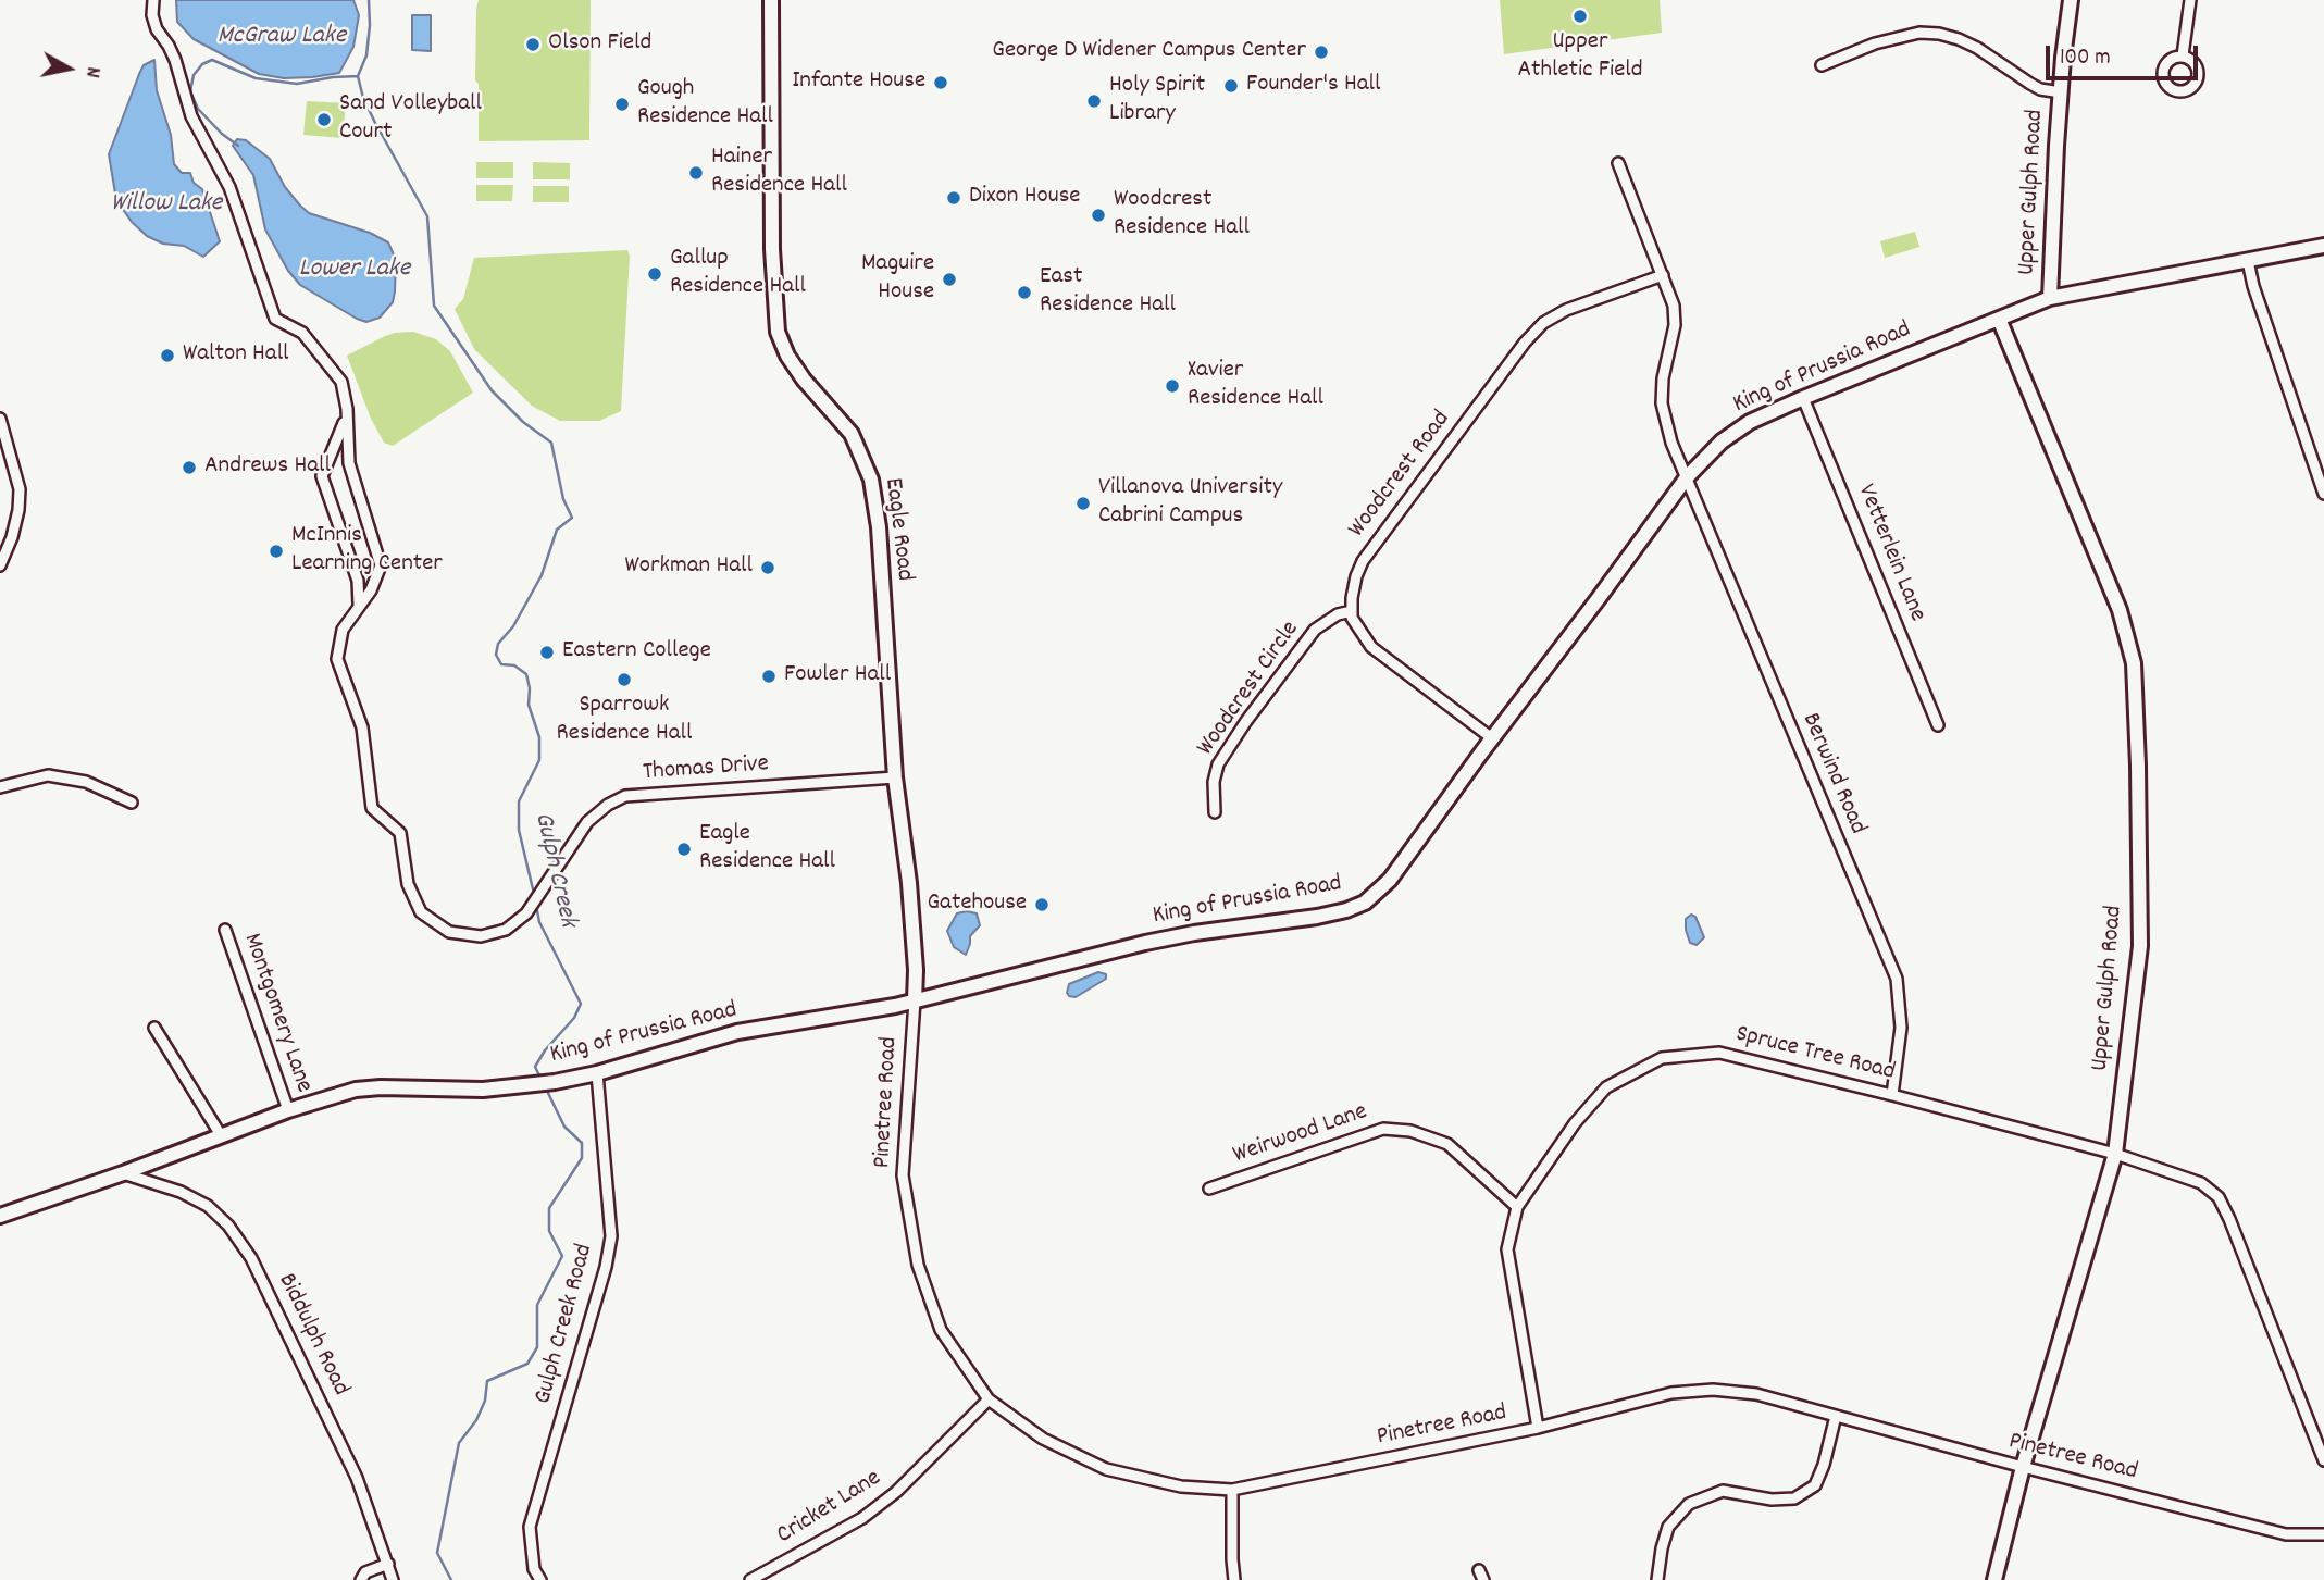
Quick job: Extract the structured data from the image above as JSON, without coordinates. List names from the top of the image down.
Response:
{
  "streets": {
    "street": [
      "Upper Gulph Road",
      "King of Prussia Road",
      "Woodcrest Road",
      "Eagle Road",
      "Vetterlein Lane",
      "Woodcrest Circle",
      "Thomas Drive",
      "Berwind Road",
      "Montgomery Lane",
      "Spruce Tree Road",
      "Pinetree Road",
      "Weirwood Lane",
      "Gulph Creek Road",
      "Biddulph Road",
      "Cricket Lane"
    ]
  },
  "crossings": [
    ["Upper Gulph Road", "King of Prussia Road"],
    ["Upper Gulph Road", "Spruce Tree Road"],
    ["Upper Gulph Road", "Pinetree Road"],
    ["King of Prussia Road", "Eagle Road"],
    ["King of Prussia Road", "Vetterlein Lane"],
    ["King of Prussia Road", "Berwind Road"],
    ["King of Prussia Road", "Montgomery Lane"],
    ["King of Prussia Road", "Pinetree Road"],
    ["King of Prussia Road", "Gulph Creek Road"],
    ["King of Prussia Road", "Biddulph Road"],
    ["Woodcrest Road", "Woodcrest Circle"],
    ["Woodcrest Road", "Berwind Road"],
    ["Eagle Road", "Thomas Drive"],
    ["Eagle Road", "Pinetree Road"],
    ["Berwind Road", "Spruce Tree Road"],
    ["Spruce Tree Road", "Pinetree Road"],
    ["Spruce Tree Road", "Weirwood Lane"],
    ["Pinetree Road", "Cricket Lane"]
  ],
  "water": [
    "McGraw Lake",
    "Willow Lake",
    "Lower Lake",
    "Gulph Creek"
  ],
  "places": [
    "Upper Athletic Field",
    "Olson Field",
    "George D Widener Campus Center",
    "Infante House",
    "Founder's Hall",
    "Holy Spirit Library",
    "Gough Residence Hall",
    "Sand Volleyball Court",
    "Hainer Residence Hall",
    "Dixon House",
    "Woodcrest Residence Hall",
    "Gallup Residence Hall",
    "Maguire House",
    "East Residence Hall",
    "Walton Hall",
    "Xavier Residence Hall",
    "Andrews Hall",
    "Villanova University Cabrini Campus",
    "McInnis Learning Center",
    "Workman Hall",
    "Eastern College",
    "Fowler Hall",
    "Sparrowk Residence Hall",
    "Eagle Residence Hall",
    "Gatehouse"
  ],
  "scale_bar": "100 m",
  "north": "right"
}
